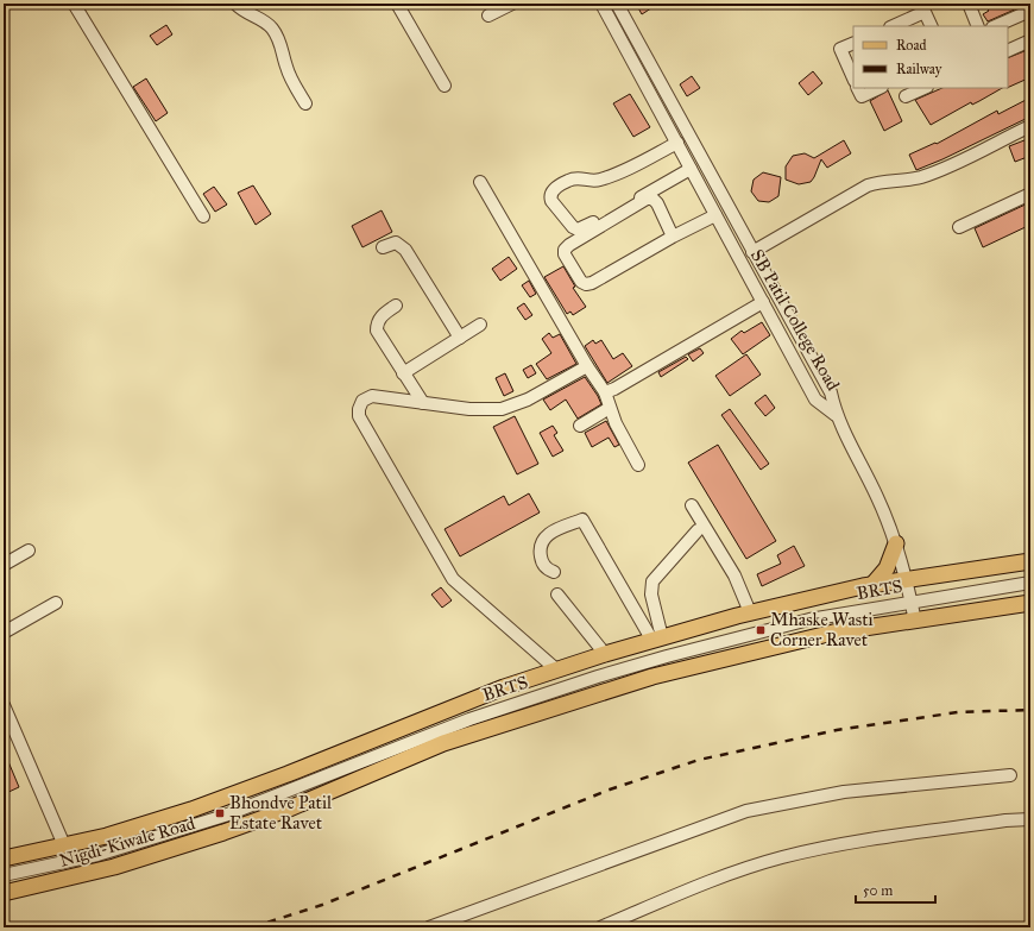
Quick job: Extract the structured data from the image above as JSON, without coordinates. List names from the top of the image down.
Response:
{
  "streets": {
    "main road": ["Nigdi-Kiwale Road"],
    "street": ["SB Patil College Road", "BRTS"]
  },
  "places": {
    "transit": ["Mhaske Wasti Corner Ravet", "Bhondve Patil Estate Ravet"]
  },
  "legend": ["Road", "Railway"],
  "scale_bar": "50 m"
}
